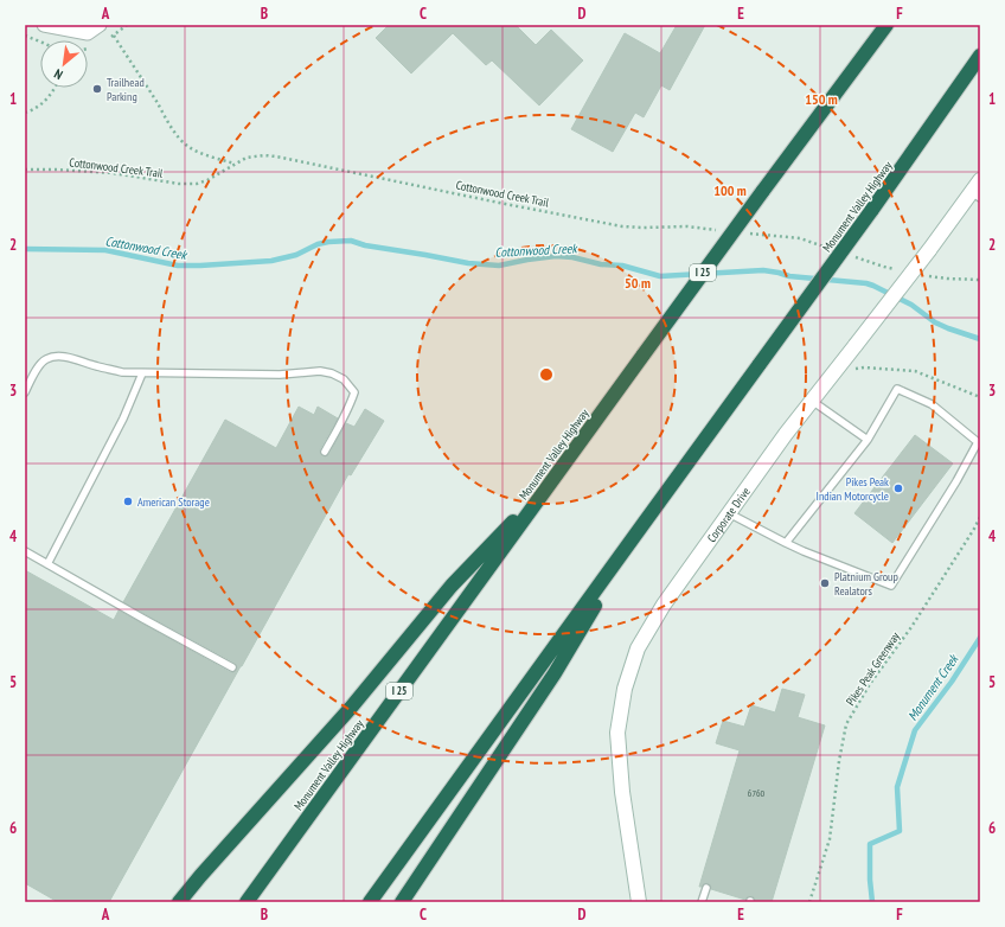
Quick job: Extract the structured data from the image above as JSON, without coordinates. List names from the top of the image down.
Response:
{
  "streets": {
    "highway": ["Monument Valley Highway", "I 25"],
    "street": ["Corporate Drive"],
    "path": ["Cottonwood Creek Trail", "Pikes Peak Greenway"]
  },
  "water": ["Cottonwood Creek", "Monument Creek"],
  "places": [
    "Trailhead Parking",
    "Pikes Peak Indian Motorcycle",
    "American Storage",
    "Platnium Group Realators"
  ],
  "house_numbers": ["6760"],
  "north": "bottom left",
  "grid": {
    "columns": [
      "A",
      "B",
      "C",
      "D",
      "E",
      "F"
    ],
    "rows": [
      "1",
      "2",
      "3",
      "4",
      "5",
      "6"
    ]
  },
  "rings": ["150 m", "100 m", "50 m"]
}
